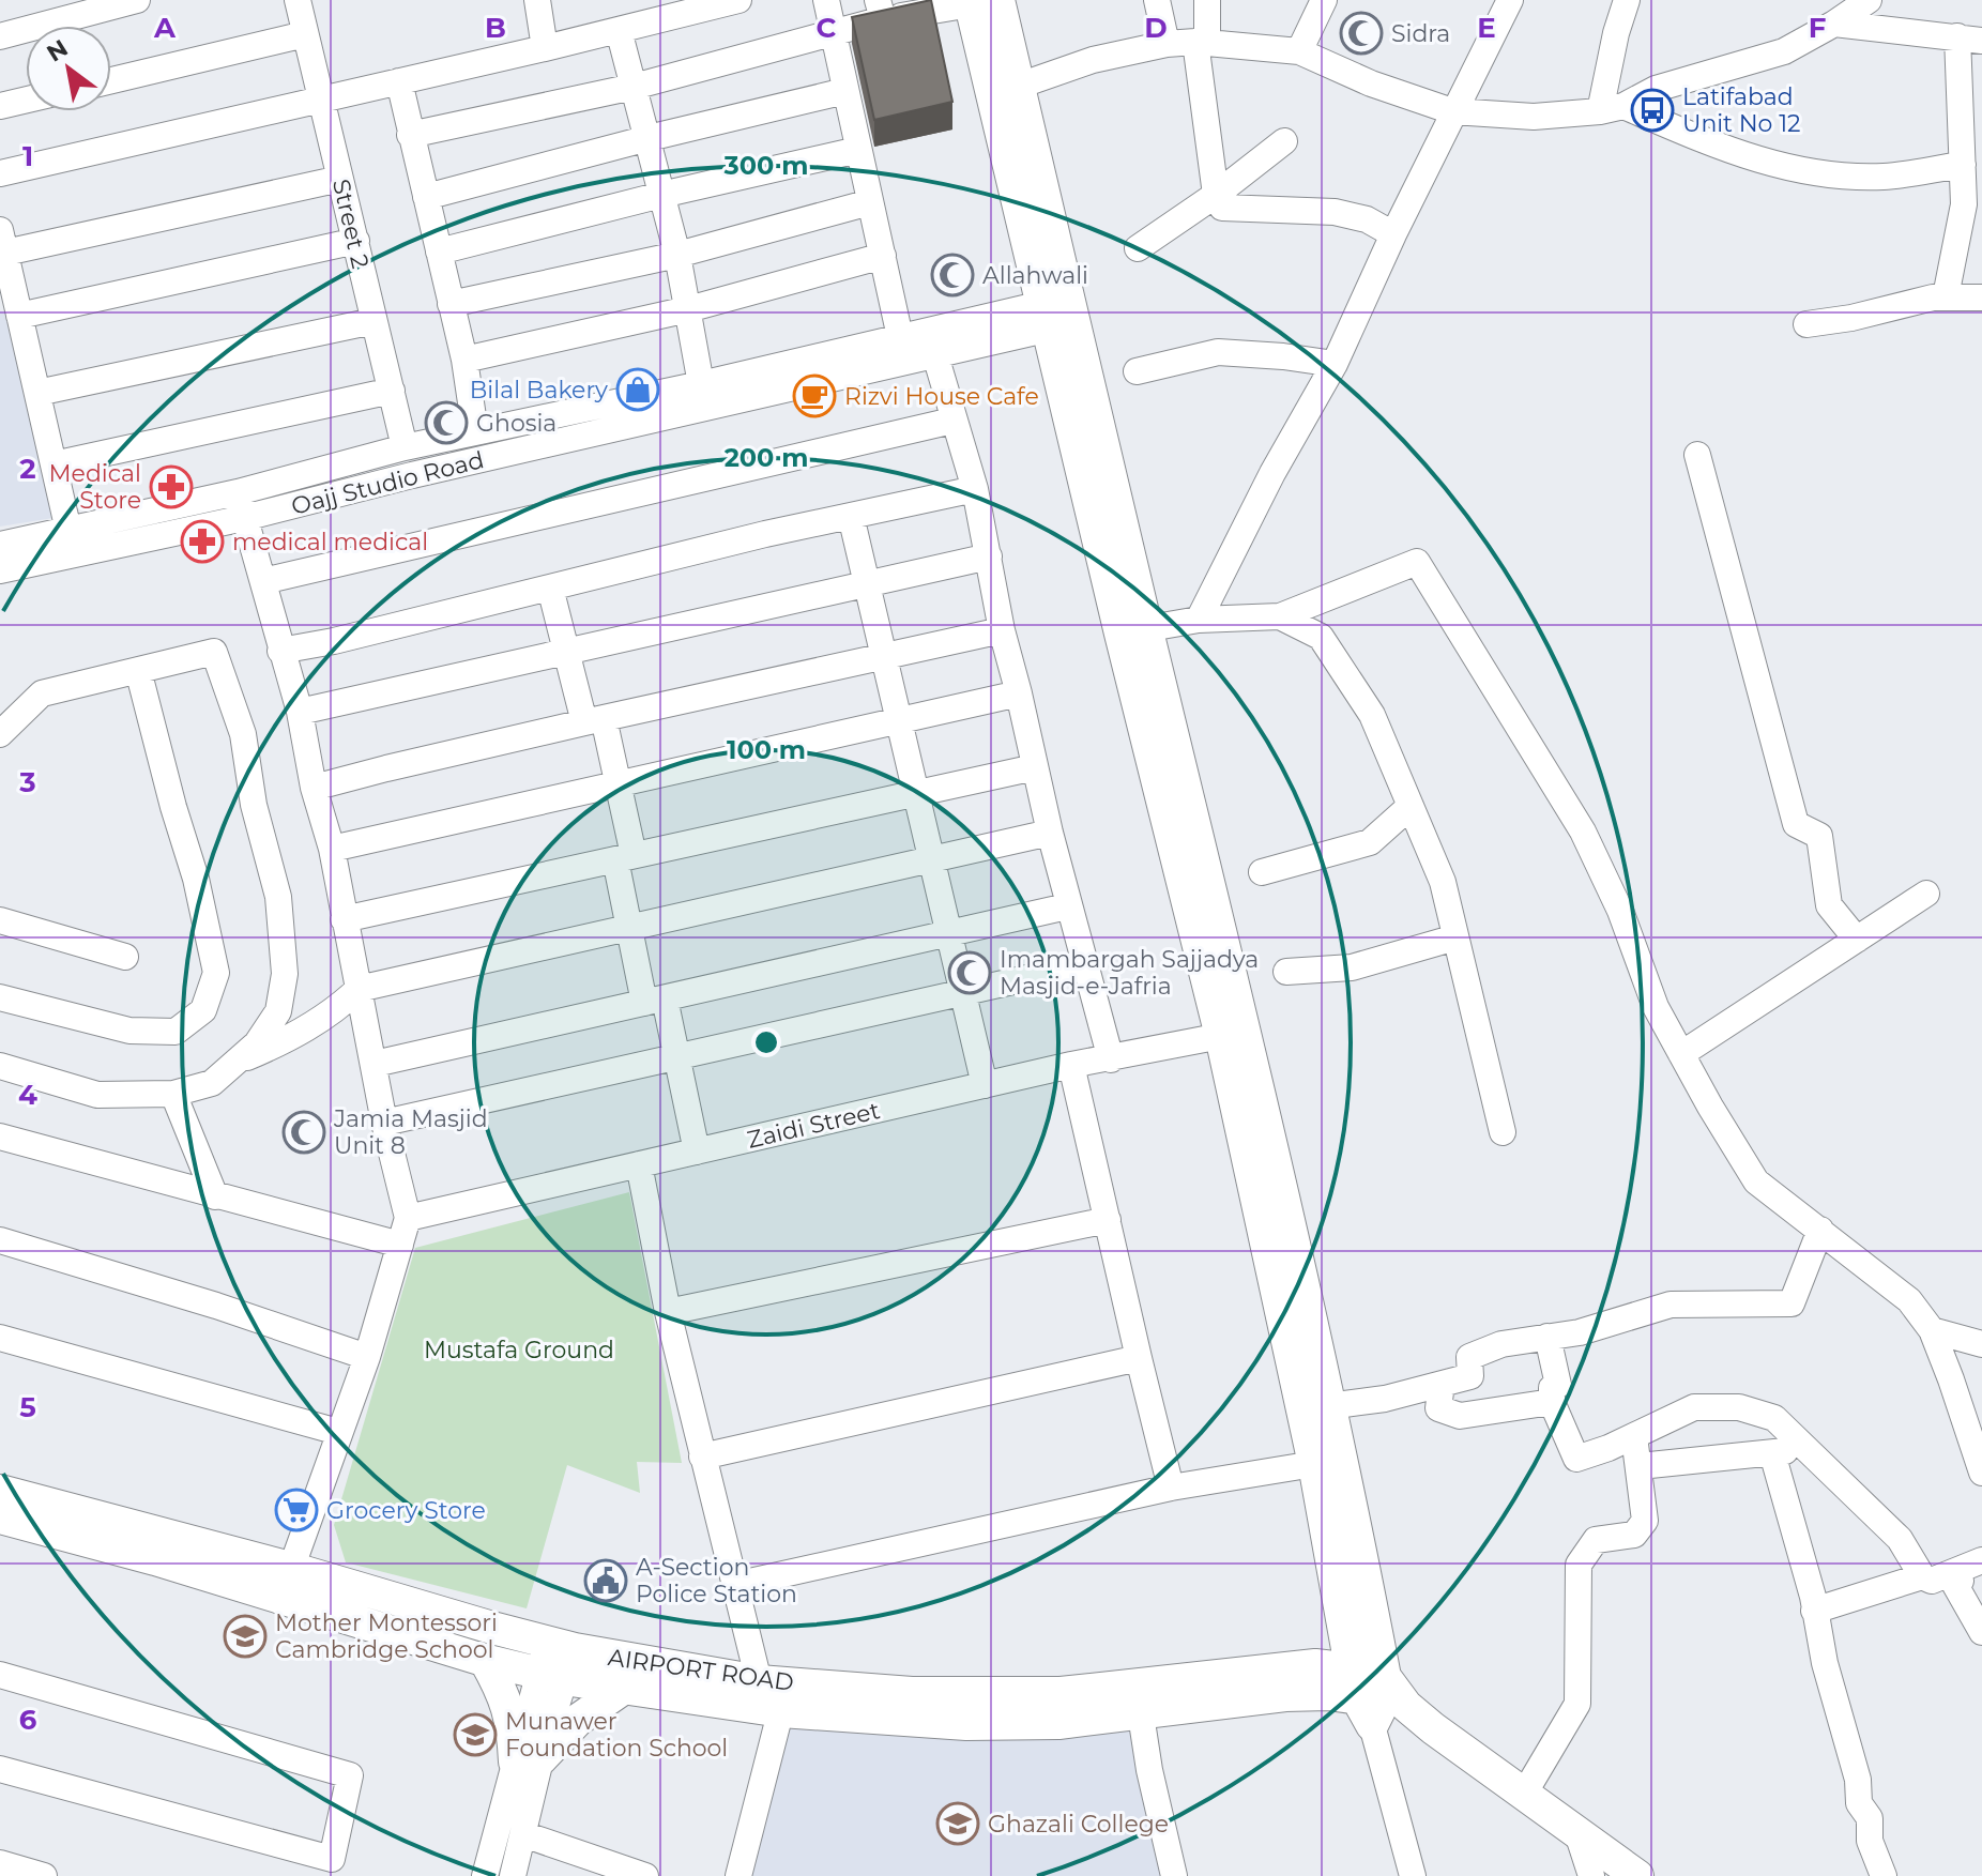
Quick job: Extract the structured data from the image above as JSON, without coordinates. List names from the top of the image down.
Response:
{
  "streets": {
    "main road": ["AIRPORT ROAD"],
    "street": ["Street 2", "Oajj Studio Road", "Zaidi Street"]
  },
  "crossings": [
    ["Street 2", "Oajj Studio Road"]
  ],
  "parks": ["Mustafa Ground"],
  "places": {
    "mosque": [
      "Sidra",
      "Allahwali",
      "Ghosia",
      "Imambargah Sajjadya Masjid-e-Jafria",
      "Jamia Masjid Unit 8"
    ],
    "bus stop": ["Latifabad Unit No 12"],
    "shop": ["Bilal Bakery"],
    "cafe": ["Rizvi House Cafe"],
    "pharmacy": ["Medical Store", "medical medical"],
    "supermarket": ["Grocery Store"],
    "public building": ["A-Section Police Station"],
    "school or university": ["Mother Montessori Cambridge School", "Munawer Foundation School", "Ghazali College"]
  },
  "north": "top left",
  "grid": {
    "columns": [
      "A",
      "B",
      "C",
      "D",
      "E",
      "F"
    ],
    "rows": [
      "1",
      "2",
      "3",
      "4",
      "5",
      "6"
    ]
  },
  "rings": ["300 m", "200 m", "100 m"]
}
